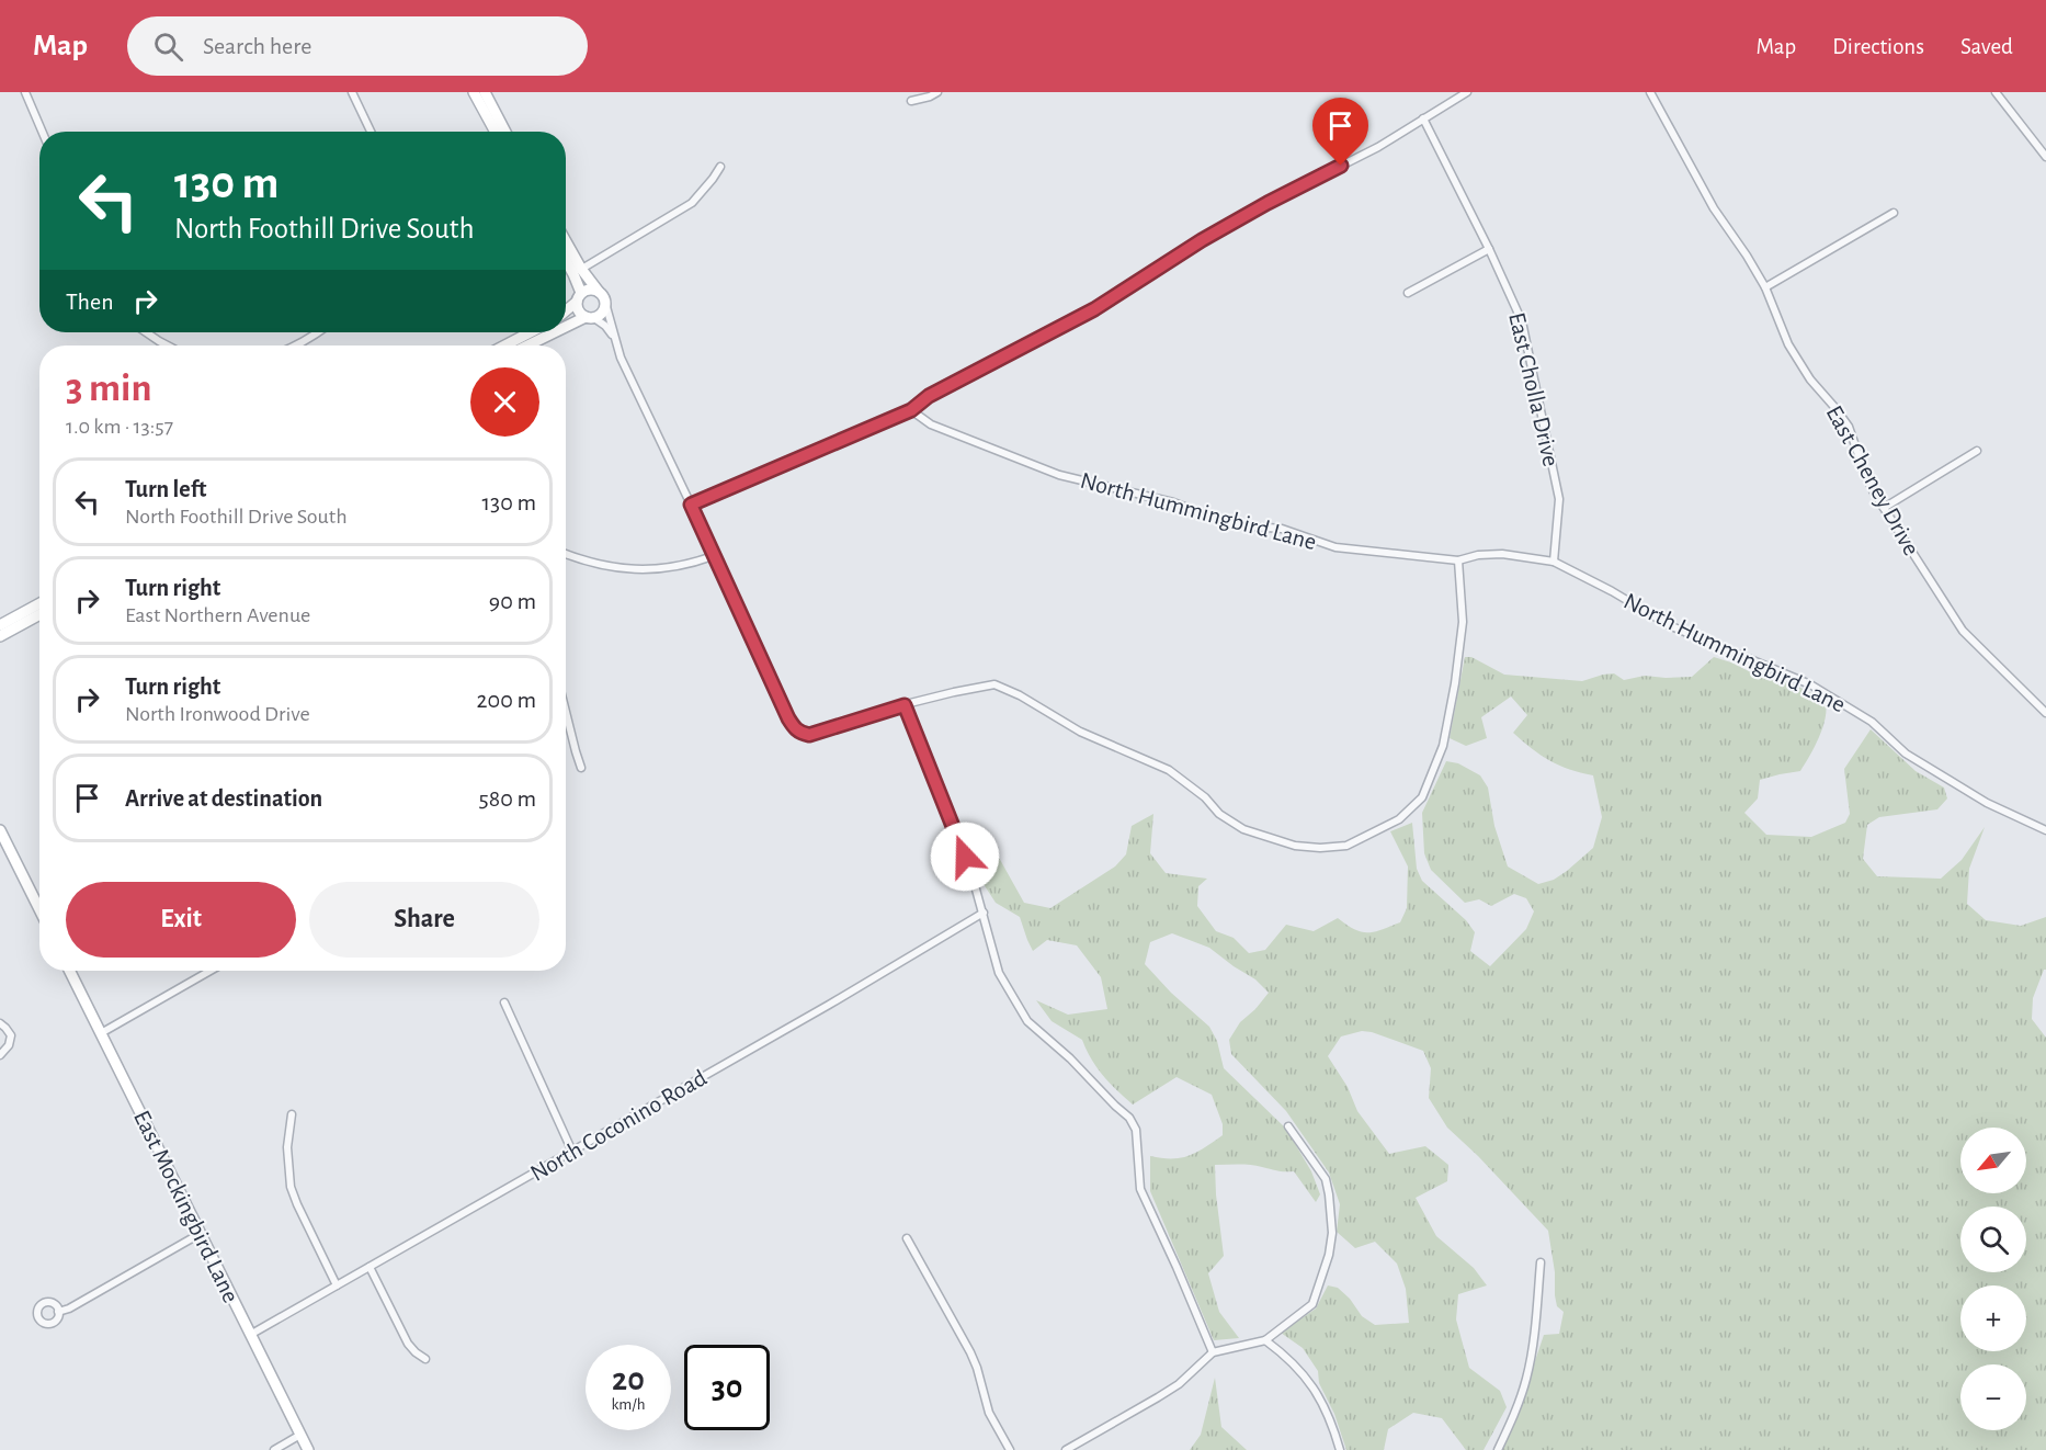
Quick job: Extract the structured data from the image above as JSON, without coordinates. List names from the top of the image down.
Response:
{
  "streets": {
    "street": [
      "East Cholla Drive",
      "East Cheney Drive",
      "North Hummingbird Lane",
      "North Coconino Road",
      "East Mockingbird Lane"
    ]
  },
  "crossings": [
    ["East Cholla Drive", "North Hummingbird Lane"],
    ["North Coconino Road", "East Mockingbird Lane"]
  ],
  "north": "bottom left",
  "page": {
    "header": "Map",
    "search": "Search here",
    "nav": ["Map", "Directions", "Saved"],
    "turn": ["130 m", "North Foothill Drive South"],
    "then": "Then",
    "heading": ["3 min", "1.0 km · 13:57"],
    "list": [
      {
        "name": "Turn left",
        "note": "North Foothill Drive South",
        "value": "130 m"
      },
      {
        "name": "Turn right",
        "note": "East Northern Avenue",
        "value": "90 m"
      },
      {
        "name": "Turn right",
        "note": "North Ironwood Drive",
        "value": "200 m"
      },
      {
        "name": "Arrive at destination",
        "value": "580 m"
      }
    ],
    "buttons": ["Exit", "Share"],
    "map_buttons": ["+", "−"],
    "speed": "20 km/h",
    "limit": "30"
  }
}
